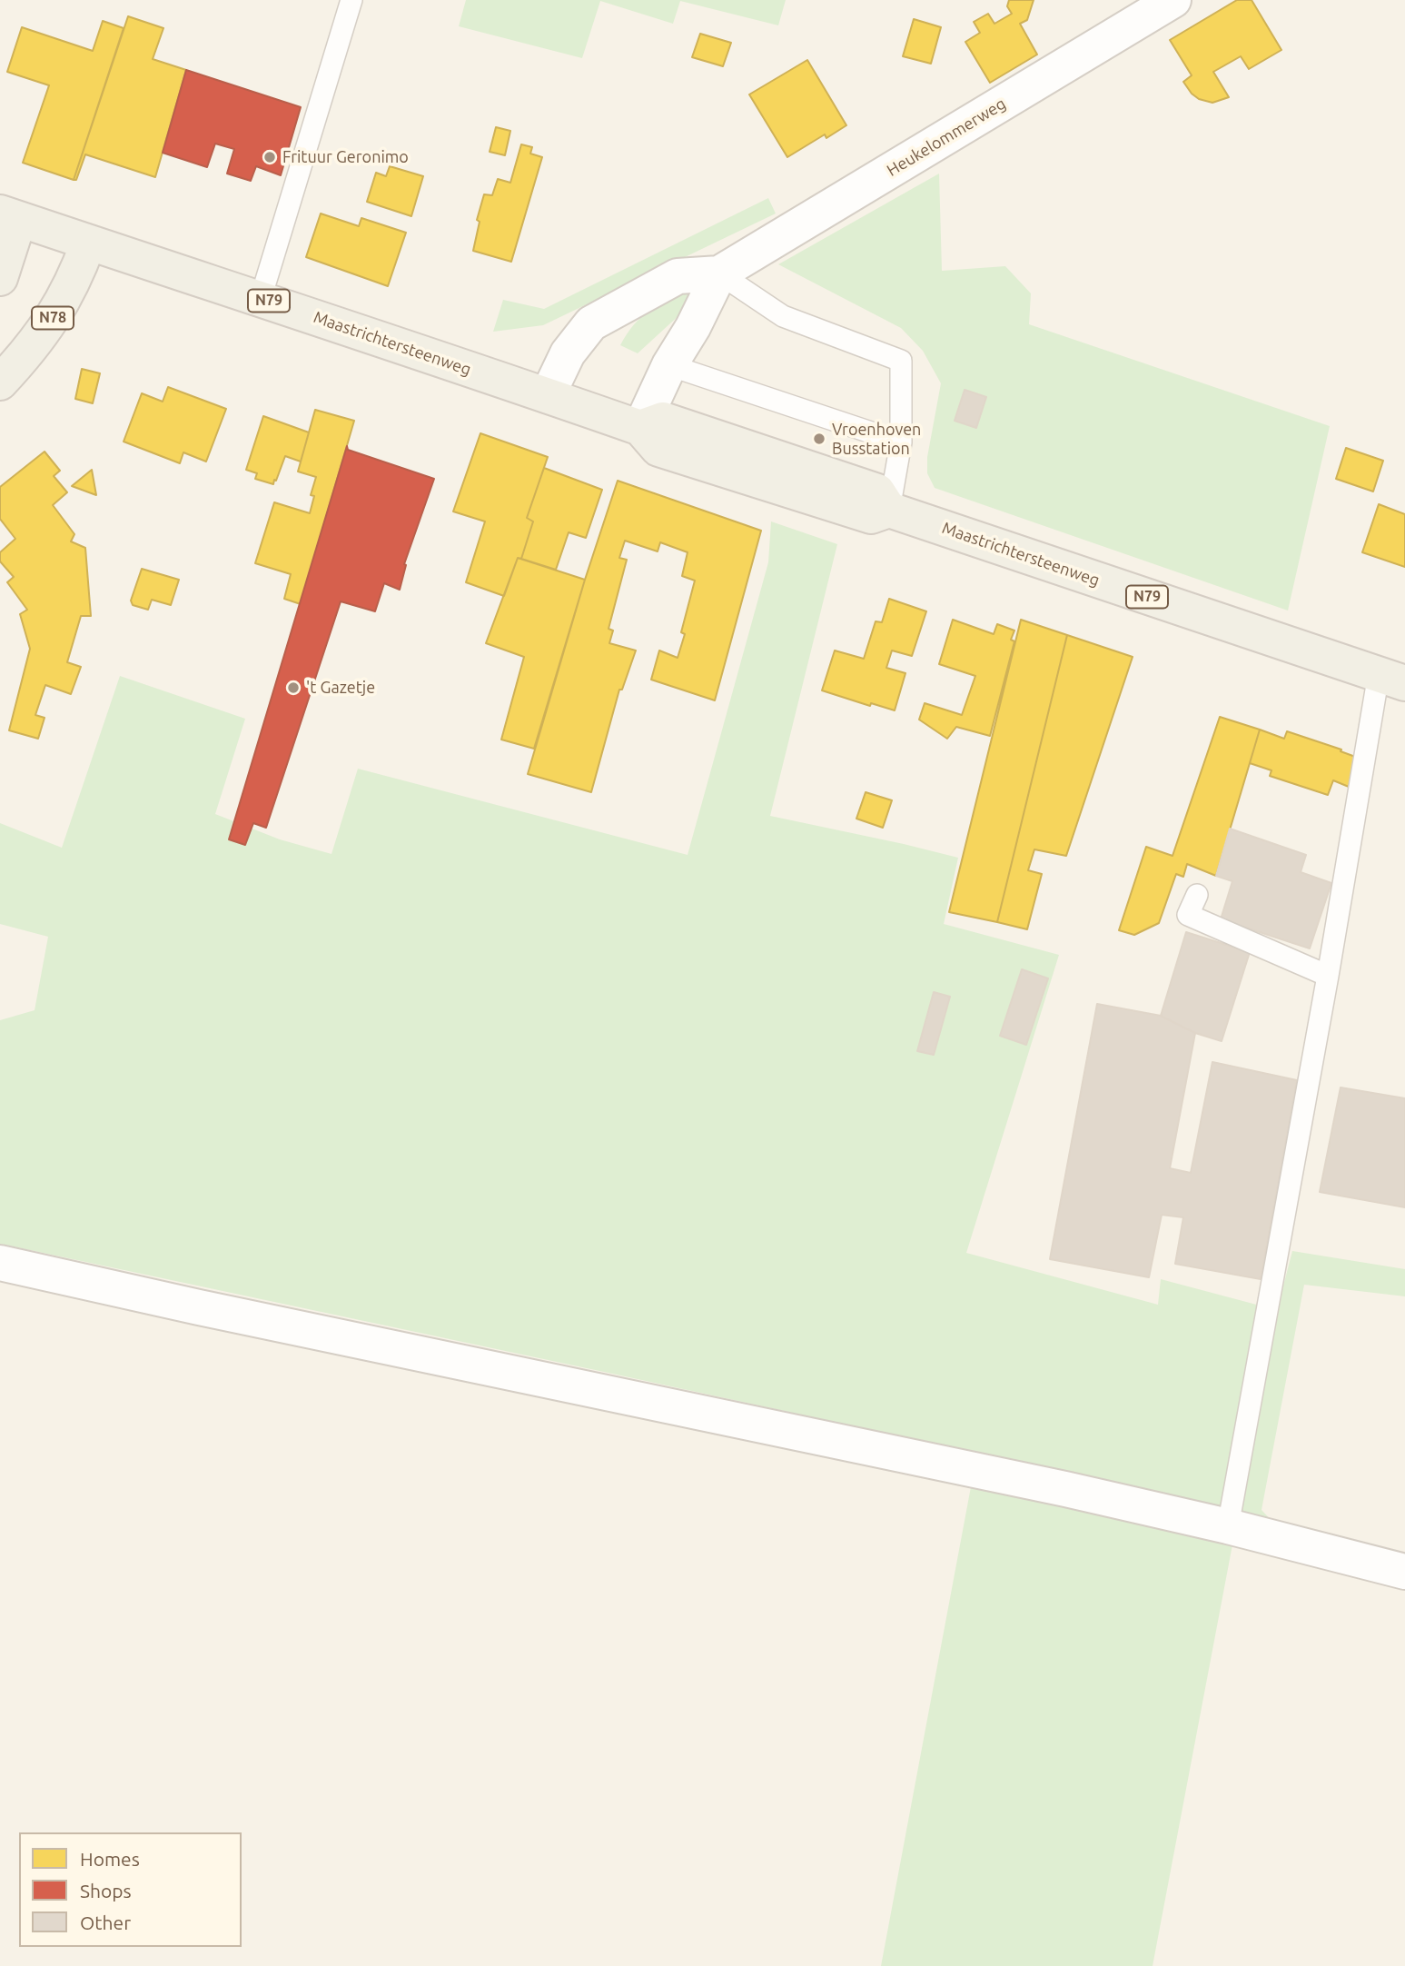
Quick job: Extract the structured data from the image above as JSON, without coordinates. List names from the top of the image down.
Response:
{
  "streets": {
    "main road": ["N79", "N78", "Maastrichtersteenweg"],
    "street": ["Heukelommerweg"]
  },
  "crossings": [
    ["Heukelommerweg", "Maastrichtersteenweg"],
    ["N78", "Maastrichtersteenweg"]
  ],
  "places": ["Frituur Geronimo", "Vroenhoven Busstation", "'t Gazetje"],
  "legend": ["Homes", "Shops", "Other"]
}
